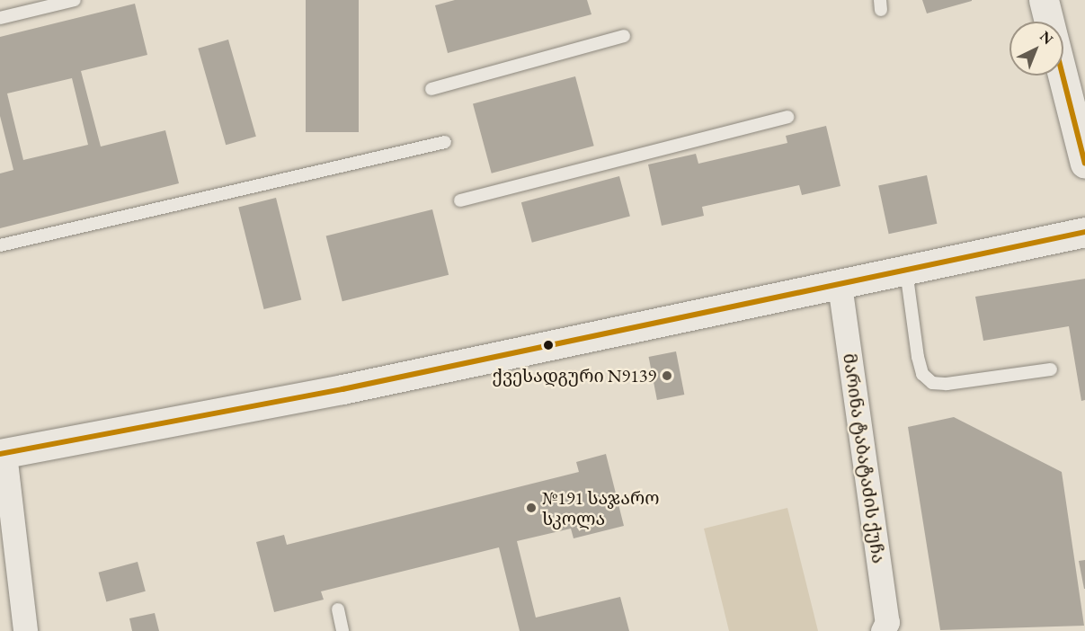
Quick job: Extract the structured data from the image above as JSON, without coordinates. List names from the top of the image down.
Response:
{
  "streets": {
    "street": ["მარინა ტაბატაძის ქუჩა"]
  },
  "places": ["ქვესადგური N9139", "№191 საჯარო სკოლა"],
  "north": "top right"
}
